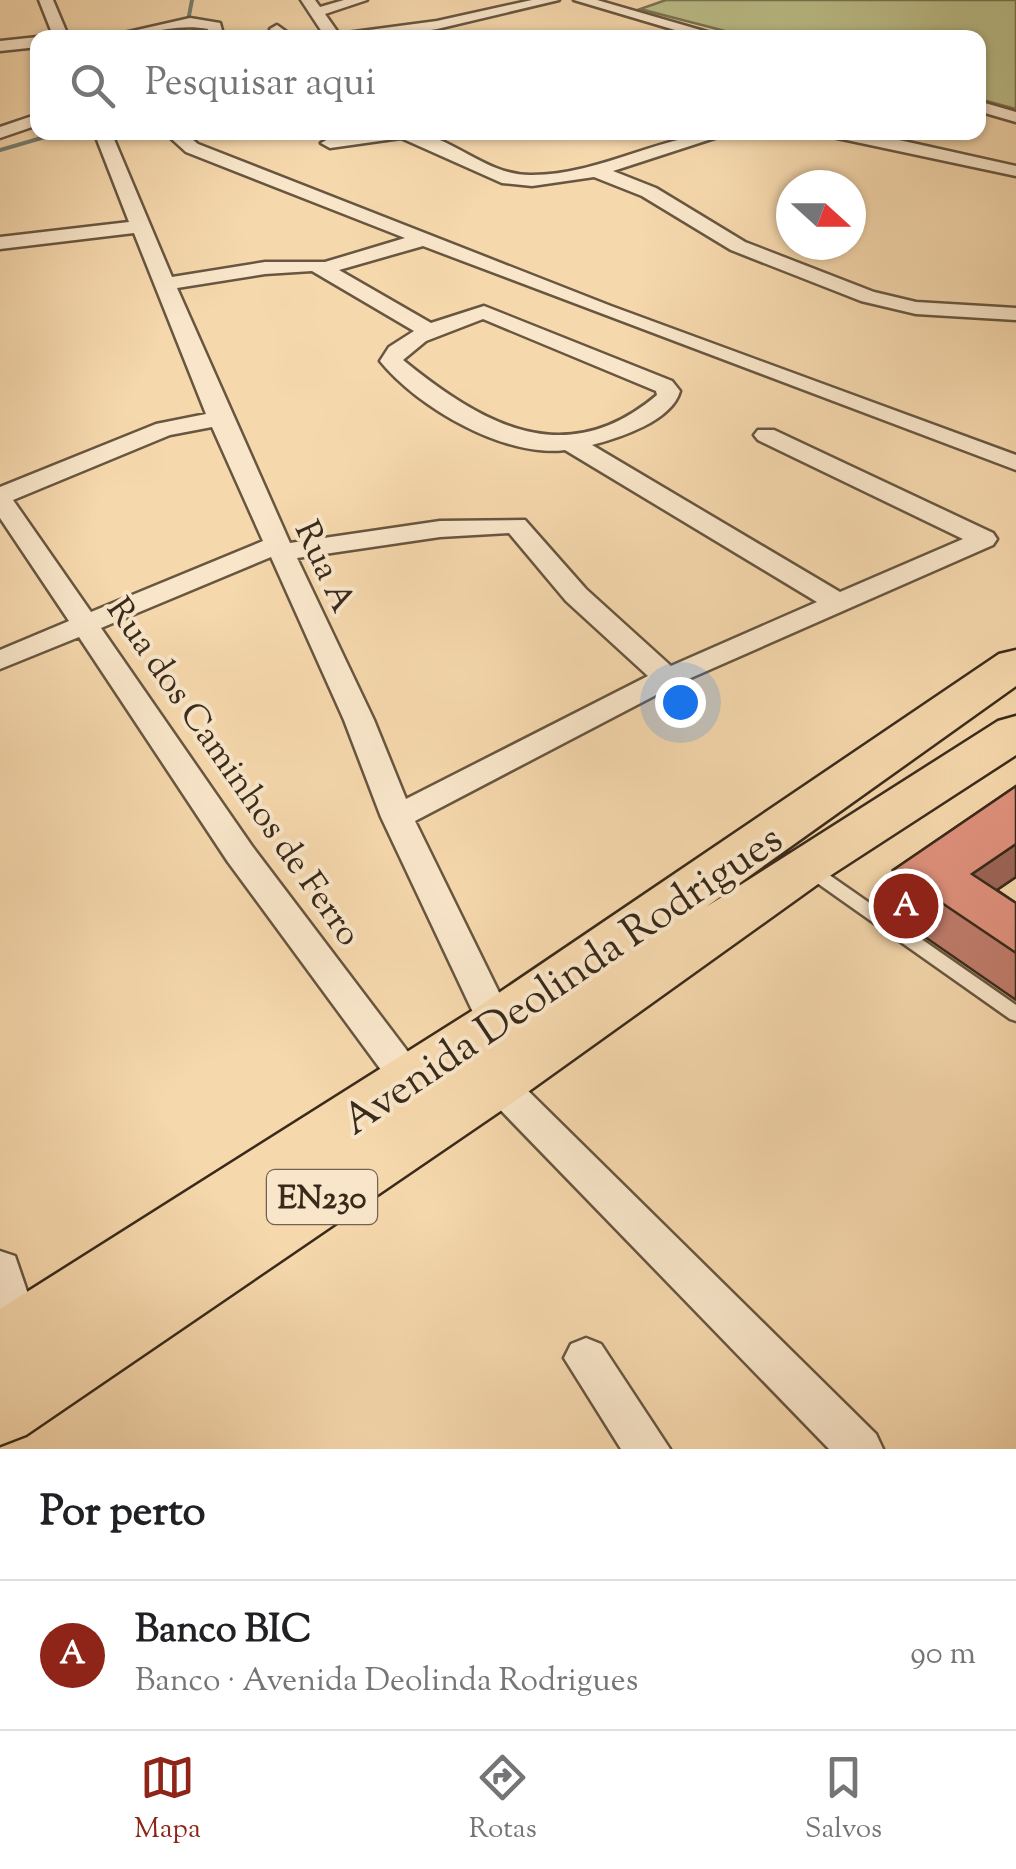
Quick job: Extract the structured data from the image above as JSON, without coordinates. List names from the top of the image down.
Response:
{
  "streets": {
    "highway": ["Avenida Deolinda Rodrigues", "EN230"],
    "street": ["Rua A", "Rua dos Caminhos de Ferro"]
  },
  "crossings": [
    ["Rua A", "Avenida Deolinda Rodrigues"],
    ["Rua dos Caminhos de Ferro", "Avenida Deolinda Rodrigues"]
  ],
  "north": "right",
  "page": {
    "search": "Pesquisar aqui",
    "pins": "A",
    "heading": "Por perto",
    "list": [
      {
        "mark": "A",
        "name": "Banco BIC",
        "note": "Banco · Avenida Deolinda Rodrigues",
        "value": "90 m"
      }
    ],
    "nav": ["Mapa", "Rotas", "Salvos"]
  }
}
